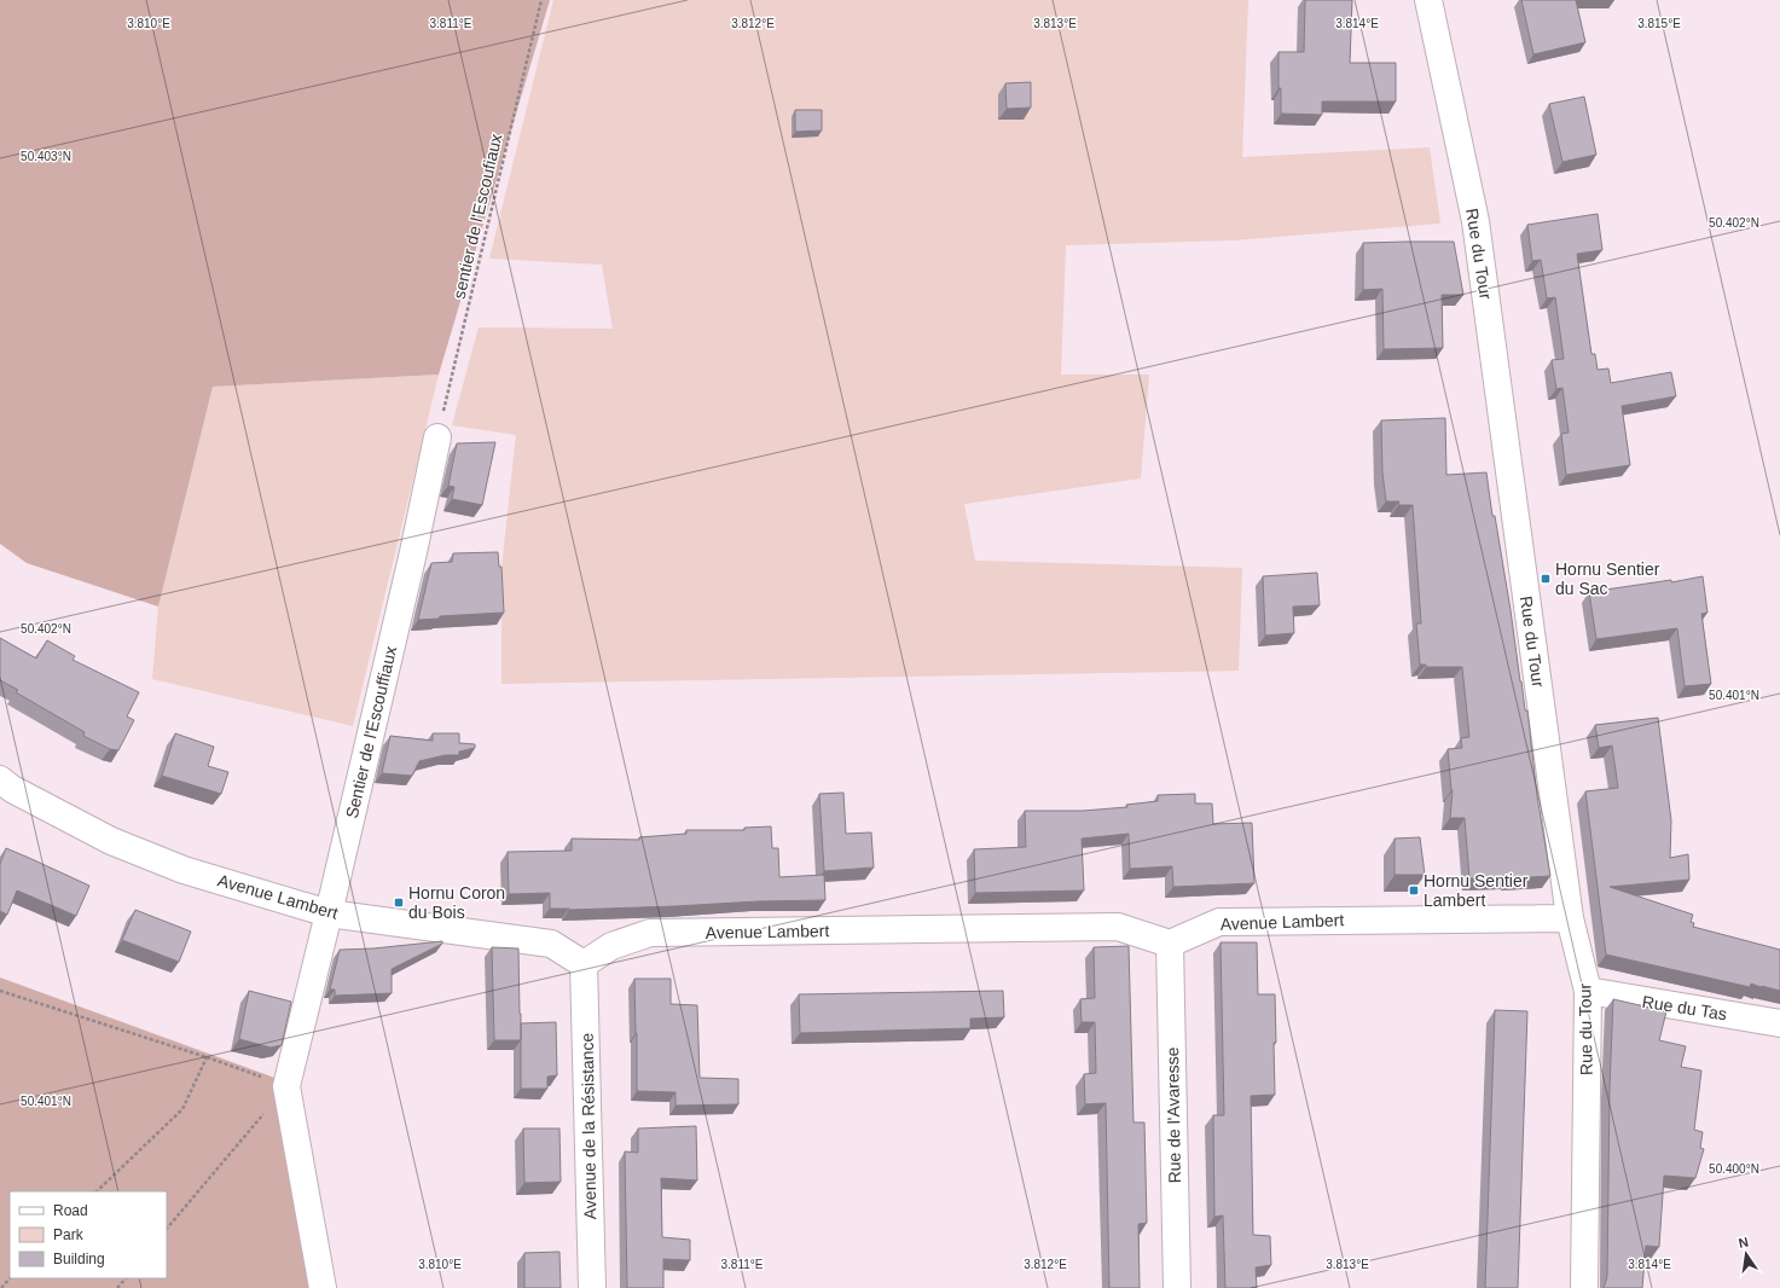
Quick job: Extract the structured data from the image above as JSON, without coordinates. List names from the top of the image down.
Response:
{
  "streets": {
    "street": [
      "Rue du Tour",
      "Sentier de l'Escouffiaux",
      "Avenue Lambert",
      "Rue du Tas",
      "Rue de l'Avaresse",
      "Avenue de la Résistance"
    ],
    "path": ["sentier de l'Escoufiaux"]
  },
  "crossings": [
    ["sentier de l'Escoufiaux", "Sentier de l'Escouffiaux"],
    ["Rue du Tour", "Avenue Lambert"],
    ["Rue du Tour", "Rue du Tas"],
    ["Sentier de l'Escouffiaux", "Avenue Lambert"],
    ["Avenue Lambert", "Rue de l'Avaresse"],
    ["Avenue Lambert", "Avenue de la Résistance"]
  ],
  "places": {
    "transit": ["Hornu Sentier du Sac", "Hornu Sentier Lambert", "Hornu Coron du Bois"]
  },
  "legend": ["Road", "Park", "Building"],
  "north": "top",
  "coordinates": [
    "3.810°E",
    "3.811°E",
    "3.812°E",
    "3.813°E",
    "3.814°E",
    "3.815°E",
    "50.403°N",
    "50.402°N",
    "50.401°N",
    "50.400°N"
  ]
}
